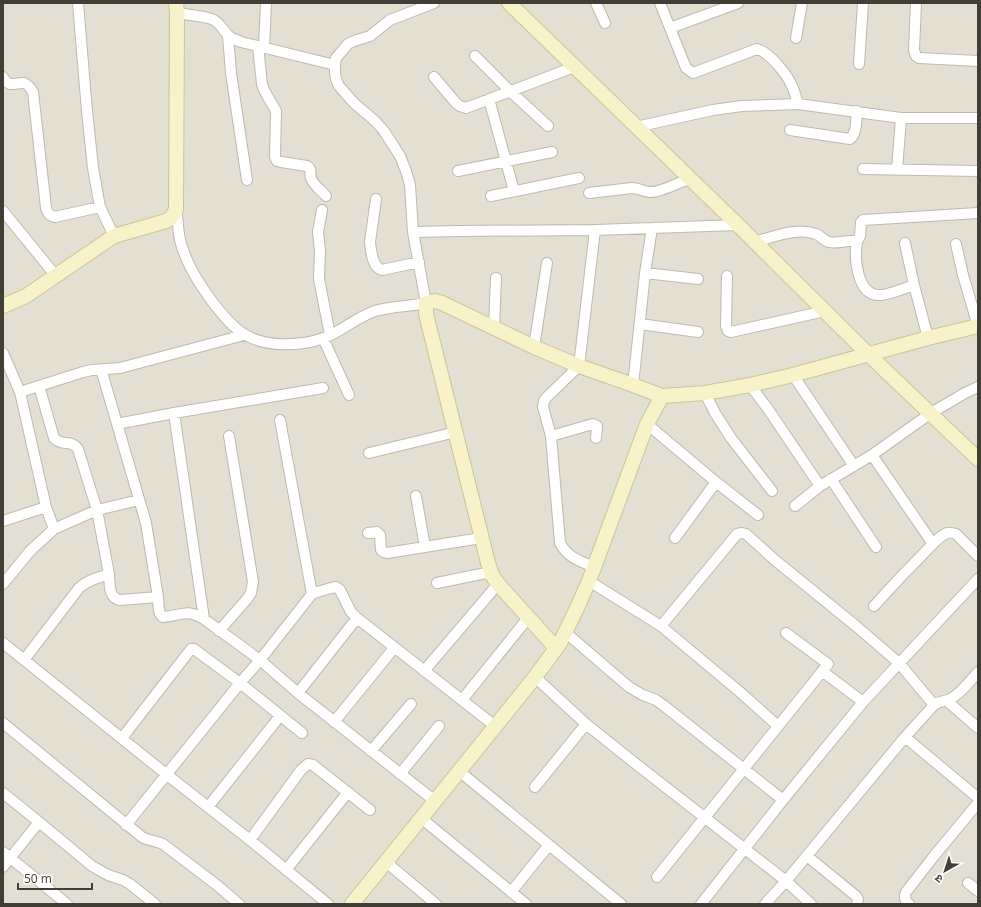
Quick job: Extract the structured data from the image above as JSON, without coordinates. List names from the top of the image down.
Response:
{
  "scale_bar": "50 m",
  "north": "bottom left"
}
